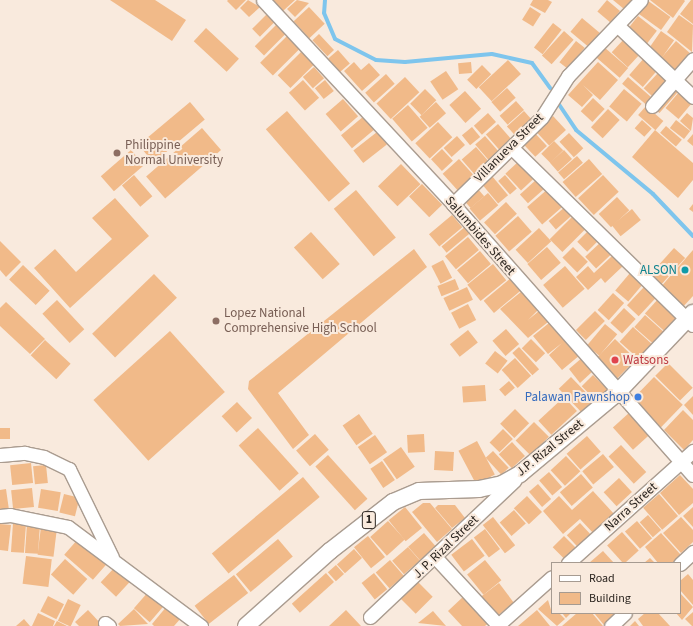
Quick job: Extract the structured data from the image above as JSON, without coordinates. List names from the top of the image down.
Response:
{
  "streets": {
    "main road": ["J.P. Rizal Street", "1"],
    "street": [
      "Villanueva Street",
      "Salumbides Street",
      "Narra Street",
      "J. P. Rizal Street"
    ]
  },
  "crossings": [
    ["Villanueva Street", "Salumbides Street"],
    ["Salumbides Street", "J.P. Rizal Street"],
    ["Salumbides Street", "Narra Street"],
    ["J.P. Rizal Street", "J. P. Rizal Street"]
  ],
  "places": [
    "Philippine Normal University",
    "ALSON",
    "Lopez National Comprehensive High School",
    "Watsons",
    "Palawan Pawnshop"
  ],
  "legend": ["Road", "Building"]
}
